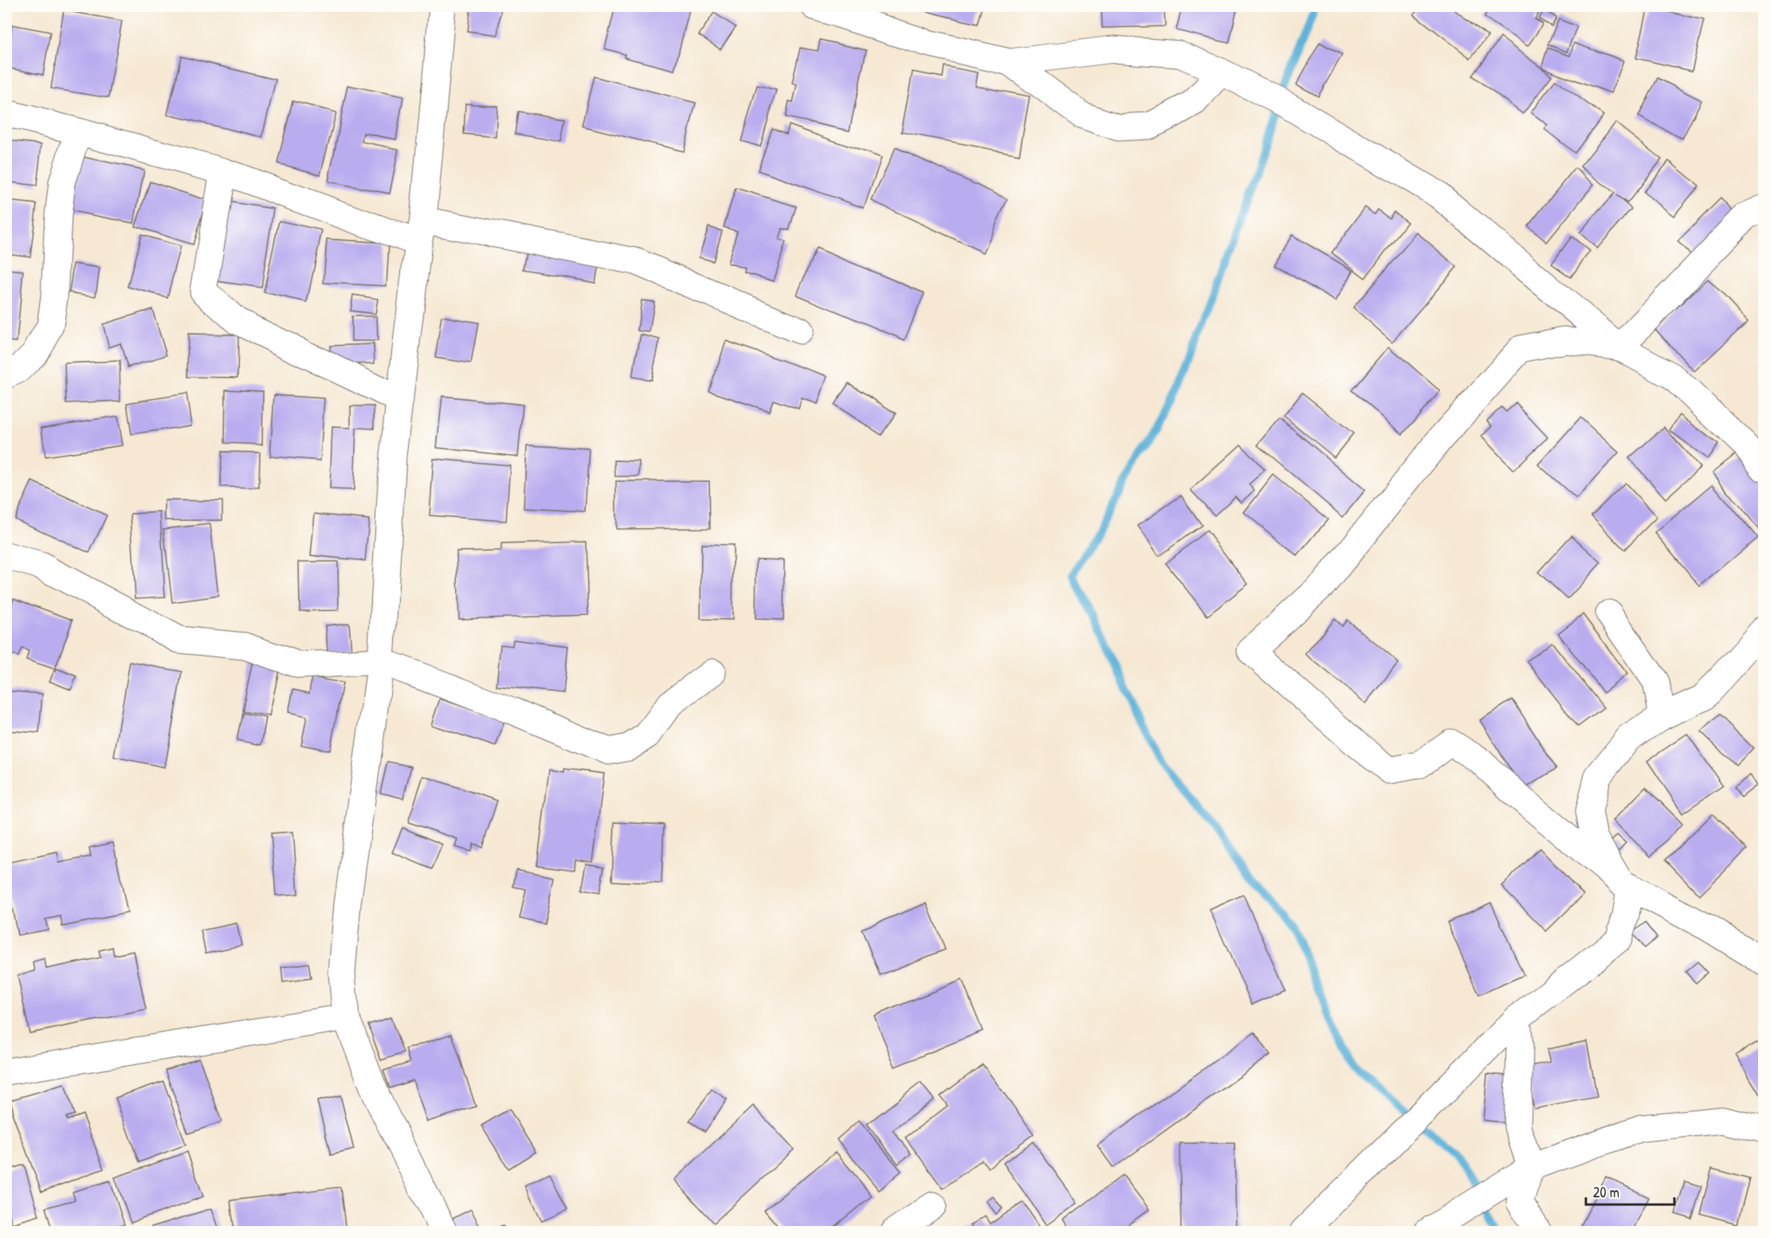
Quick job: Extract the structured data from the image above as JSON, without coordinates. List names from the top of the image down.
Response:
{
  "scale_bar": "20 m"
}
